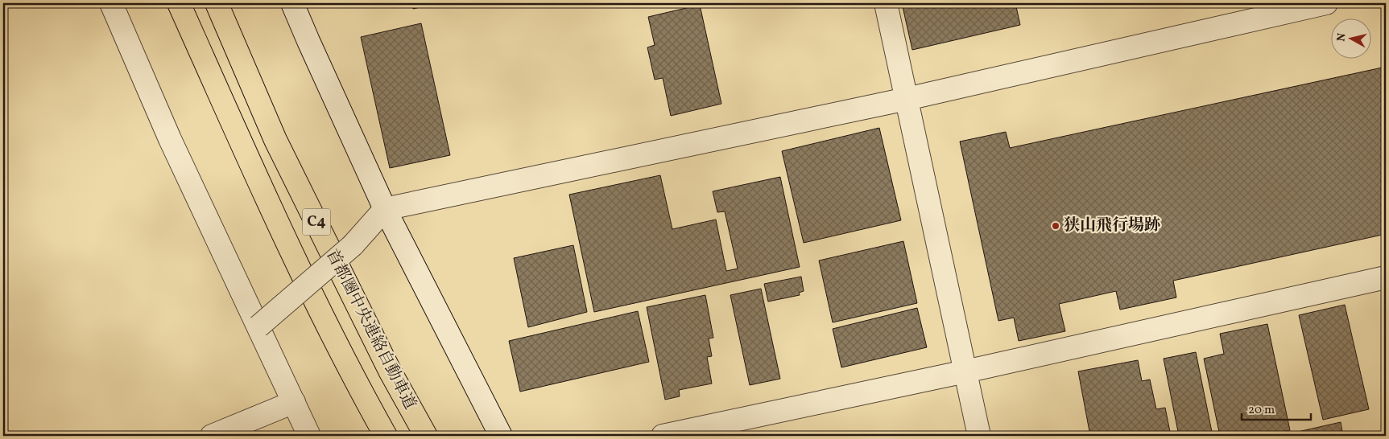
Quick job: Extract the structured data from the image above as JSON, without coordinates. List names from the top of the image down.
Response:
{
  "streets": {
    "highway": ["C4", "首都圏中央連絡自動車道"]
  },
  "places": ["狭山飛行場跡"],
  "scale_bar": "20 m",
  "north": "left"
}
